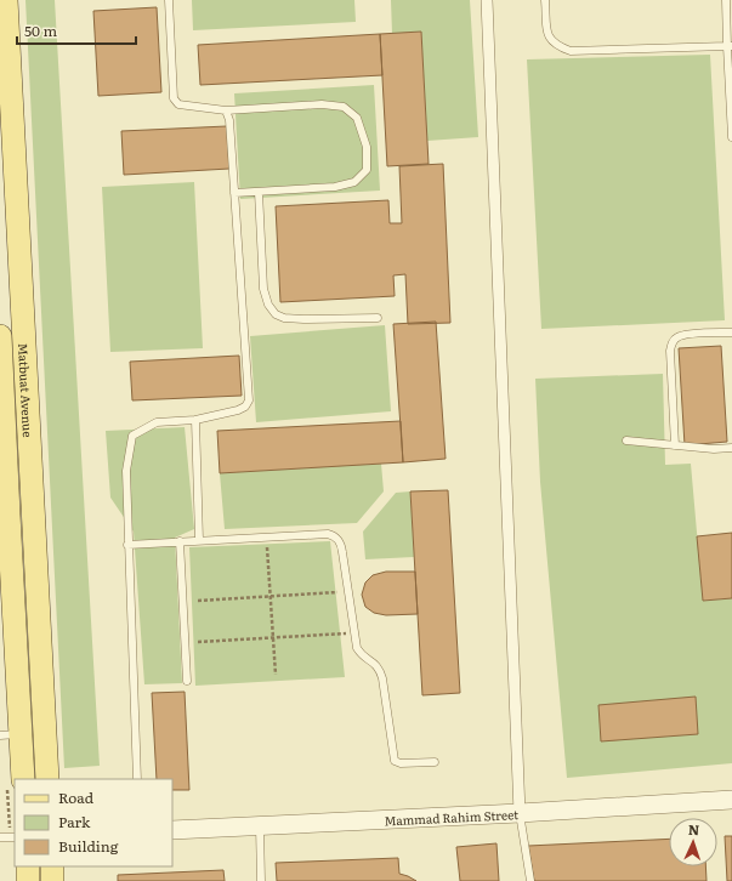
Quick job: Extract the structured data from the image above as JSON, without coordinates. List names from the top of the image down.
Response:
{
  "streets": {
    "main road": ["Matbuat Avenue"],
    "street": ["Mammad Rahim Street"]
  },
  "legend": ["Road", "Park", "Building"],
  "scale_bar": "50 m",
  "north": "top"
}
